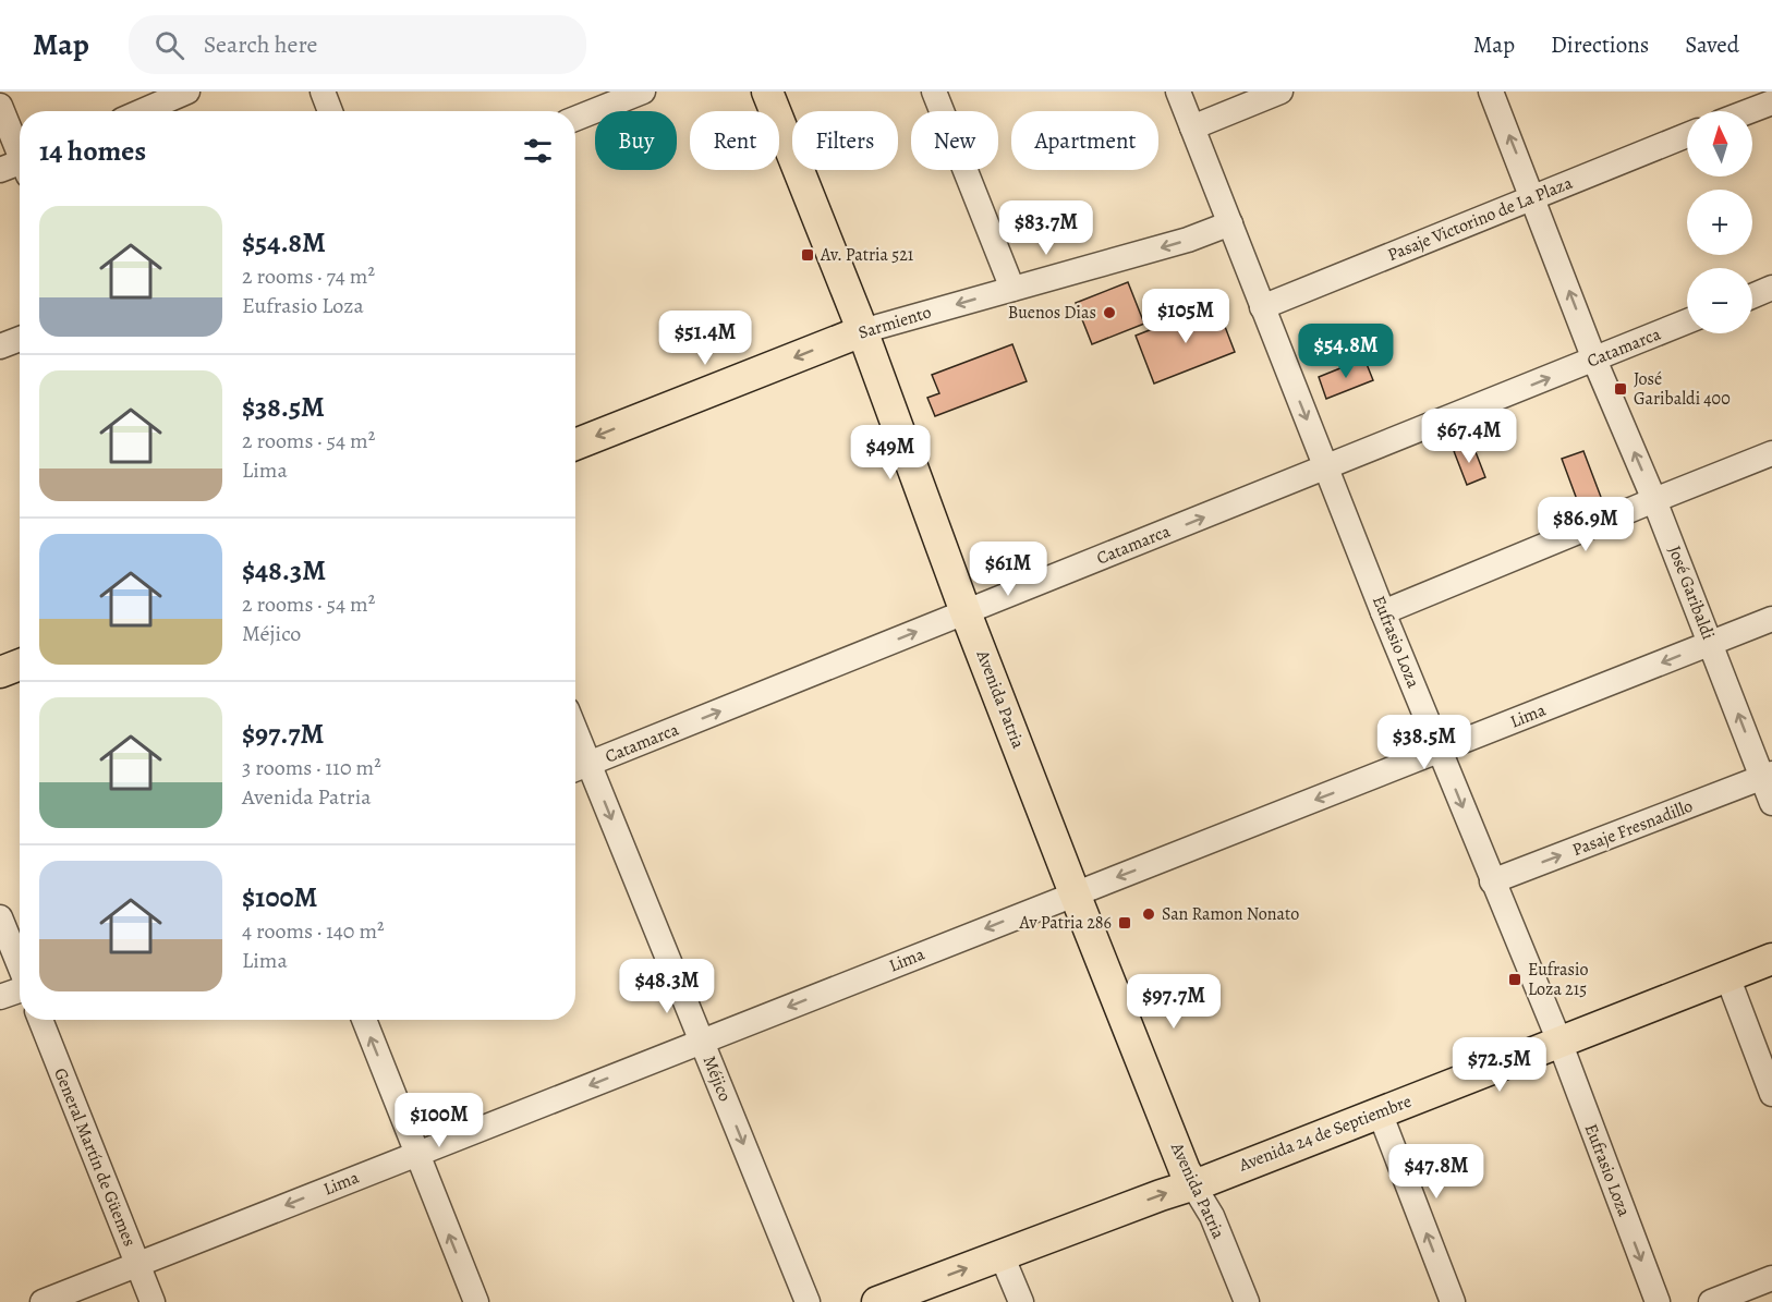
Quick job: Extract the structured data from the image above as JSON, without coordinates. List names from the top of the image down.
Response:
{
  "streets": {
    "main road": ["Sarmiento", "Avenida Patria", "Avenida 24 de Septiembre"],
    "street": [
      "Pasaje Victorino de La Plaza",
      "Catamarca",
      "José Garibaldi",
      "Eufrasio Loza",
      "Lima",
      "Pasaje Fresnadillo",
      "Méjico",
      "General Martín de Güemes"
    ]
  },
  "crossings": [
    ["Pasaje Victorino de La Plaza", "José Garibaldi"],
    ["Pasaje Victorino de La Plaza", "Eufrasio Loza"],
    ["Sarmiento", "Eufrasio Loza"],
    ["Sarmiento", "Avenida Patria"],
    ["Catamarca", "José Garibaldi"],
    ["Catamarca", "Eufrasio Loza"],
    ["Catamarca", "Avenida Patria"],
    ["Catamarca", "Méjico"],
    ["José Garibaldi", "Lima"],
    ["José Garibaldi", "Pasaje Fresnadillo"],
    ["Eufrasio Loza", "Lima"],
    ["Eufrasio Loza", "Pasaje Fresnadillo"],
    ["Eufrasio Loza", "Avenida 24 de Septiembre"],
    ["Avenida Patria", "Lima"],
    ["Avenida Patria", "Avenida 24 de Septiembre"],
    ["Lima", "Méjico"],
    ["Lima", "General Martín de Güemes"]
  ],
  "one_way": [
    "Sarmiento",
    "Catamarca",
    "José Garibaldi",
    "Lima",
    "Pasaje Fresnadillo",
    "Méjico"
  ],
  "places": {
    "transit": [
      "Av. Patria 521",
      "José Garibaldi 400",
      "Av Patria 286",
      "Eufrasio Loza 215"
    ],
    "other": ["Buenos Dias", "San Ramon Nonato"]
  },
  "north": "top",
  "page": {
    "header": "Map",
    "search": "Search here",
    "nav": ["Map", "Directions", "Saved"],
    "map_buttons": ["+", "−"],
    "chip": [
      "Buy",
      "Rent",
      "Filters",
      "New",
      "Apartment"
    ],
    "heading": "14 homes",
    "list": [
      {
        "name": "$54.8M",
        "note": "2 rooms · 74 m² · Eufrasio Loza"
      },
      {
        "name": "$38.5M",
        "note": "2 rooms · 54 m² · Lima"
      },
      {
        "name": "$48.3M",
        "note": "2 rooms · 54 m² · Méjico"
      },
      {
        "name": "$97.7M",
        "note": "3 rooms · 110 m² · Avenida Patria"
      },
      {
        "name": "$100M",
        "note": "4 rooms · 140 m² · Lima"
      }
    ],
    "price": [
      "$83.7M",
      "$105M",
      "$51.4M",
      "$54.8M",
      "$67.4M",
      "$49M",
      "$86.9M",
      "$61M",
      "$38.5M",
      "$48.3M",
      "$97.7M",
      "$72.5M",
      "$100M",
      "$47.8M"
    ]
  }
}
